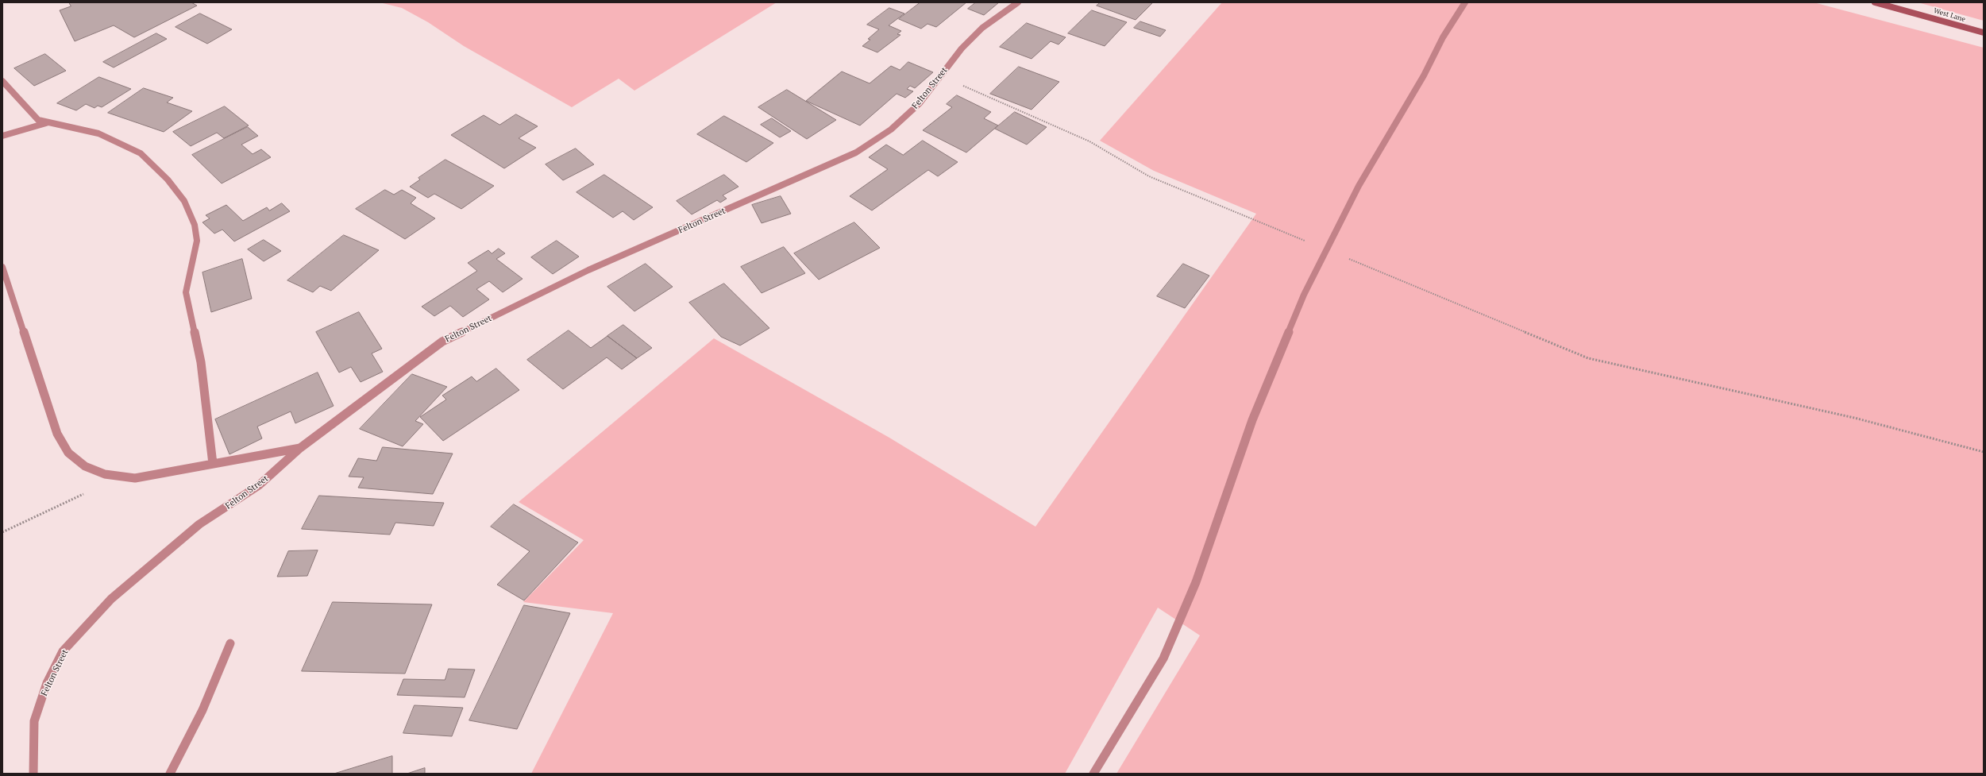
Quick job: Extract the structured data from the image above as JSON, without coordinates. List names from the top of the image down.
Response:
{
  "streets": {
    "street": ["West Lane", "Felton Street"]
  }
}
